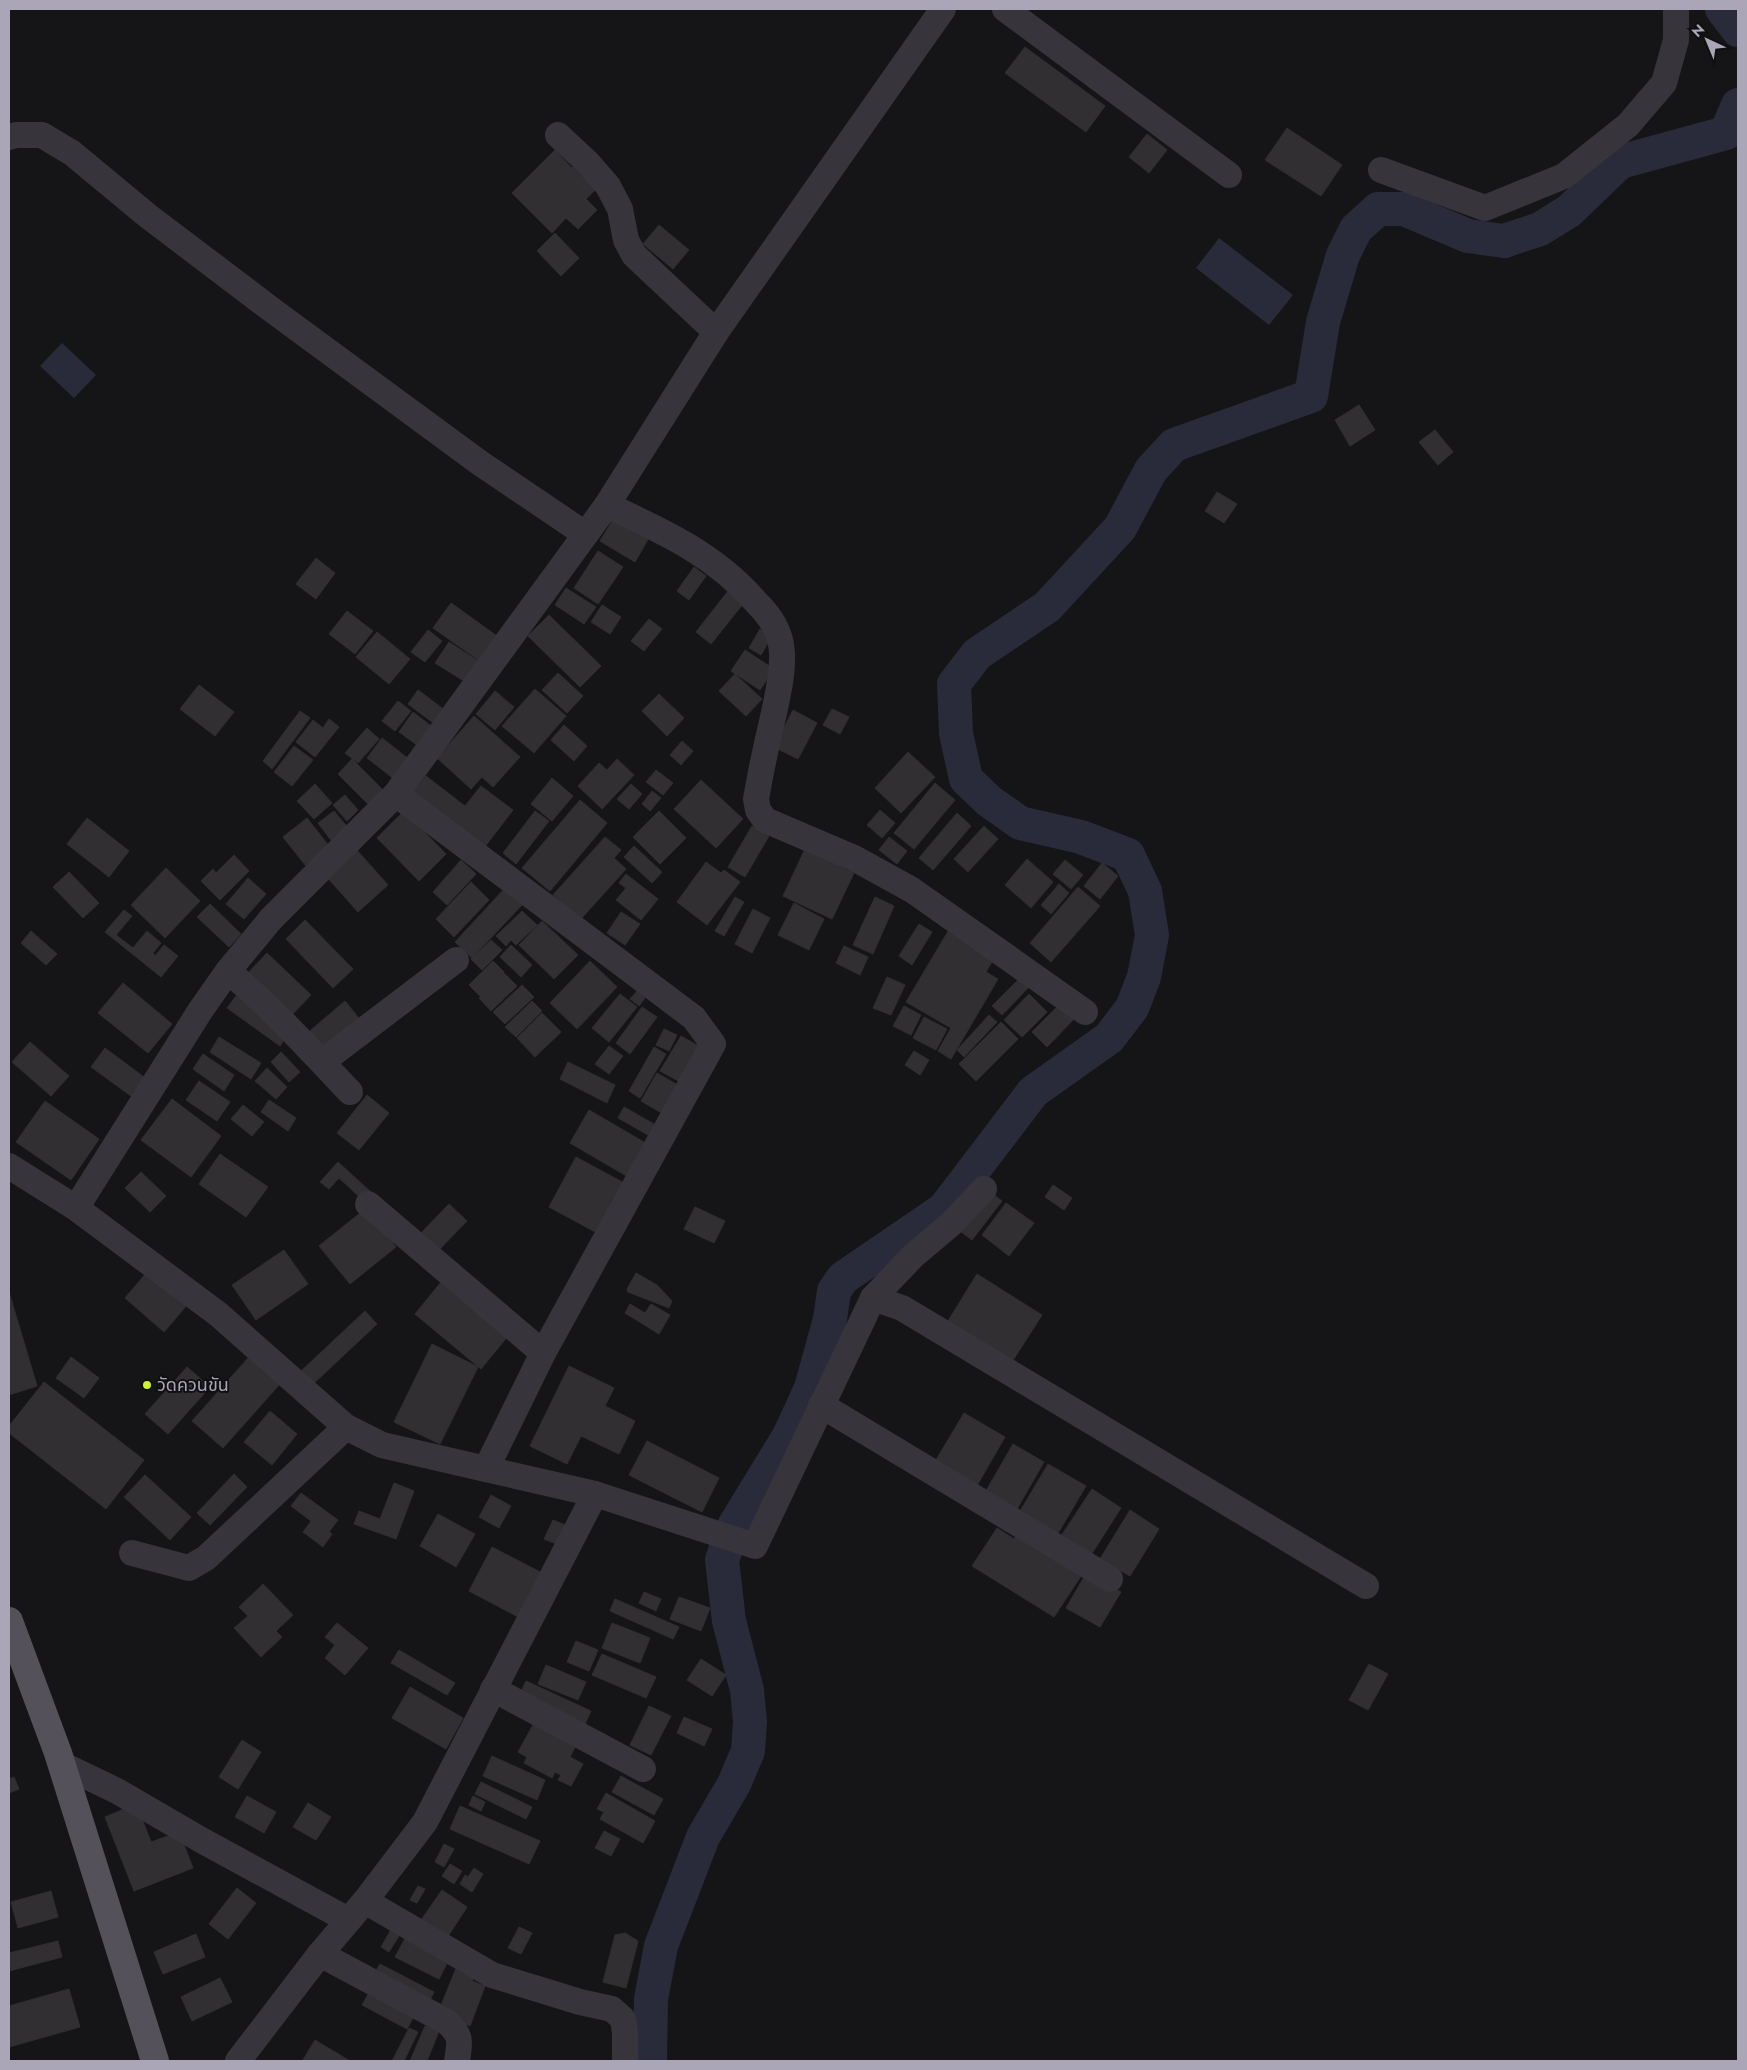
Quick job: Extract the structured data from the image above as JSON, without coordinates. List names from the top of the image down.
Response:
{
  "places": ["วัดควนขัน"],
  "north": "top left"
}
